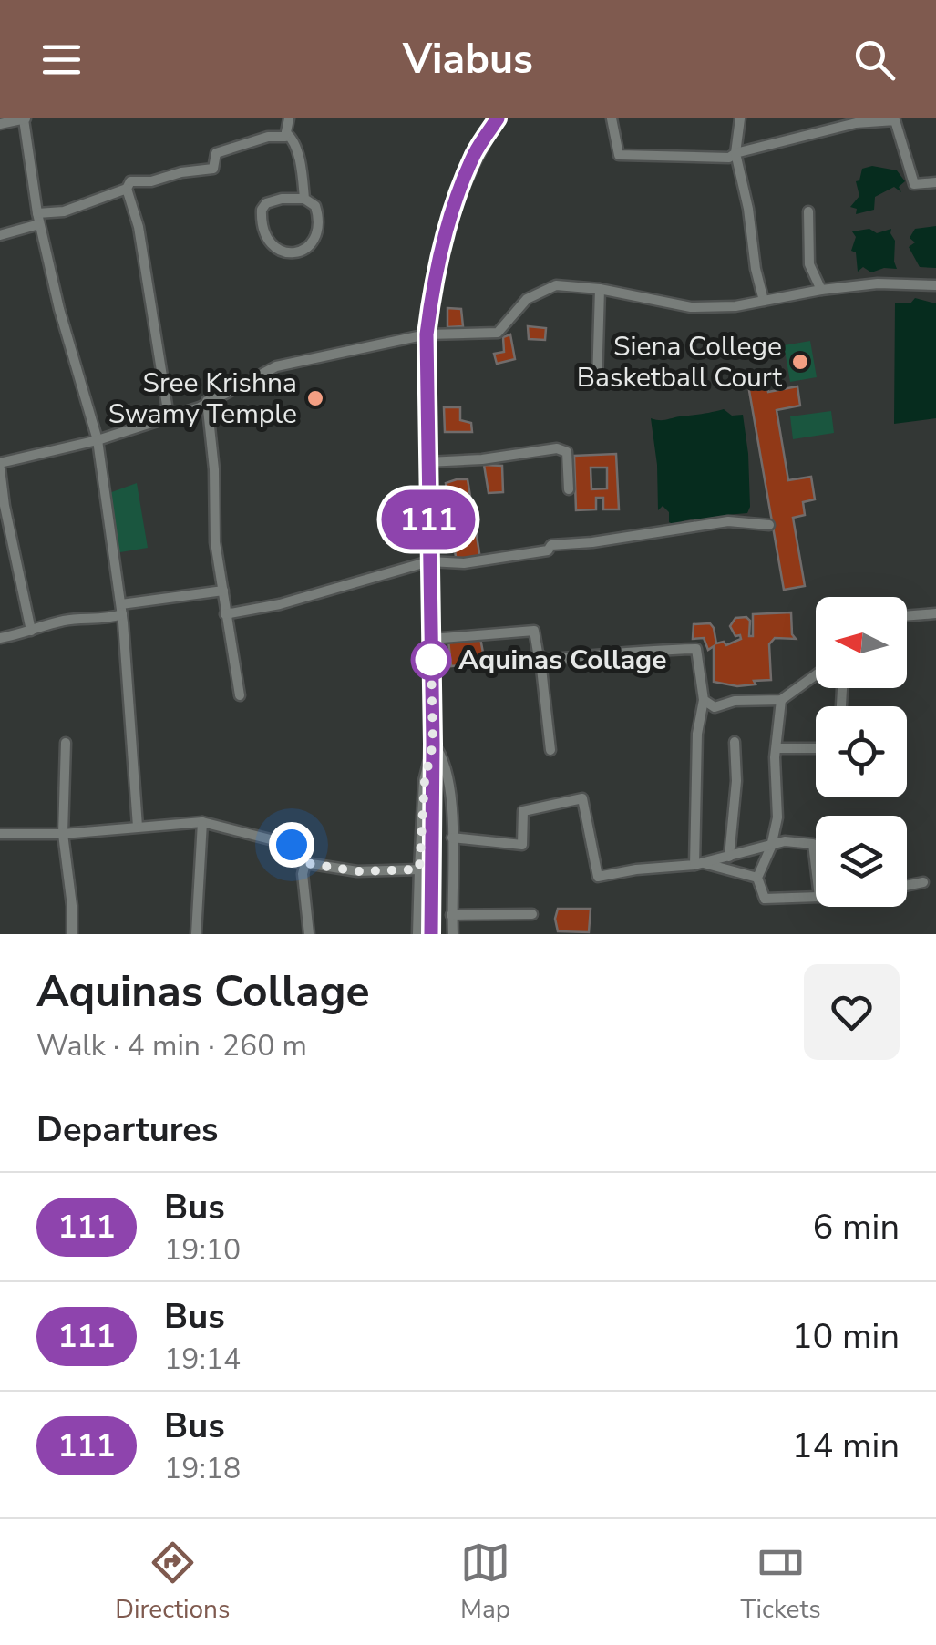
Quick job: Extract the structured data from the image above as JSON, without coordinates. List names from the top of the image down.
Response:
{
  "places": ["Siena College Basketball Court", "Sree Krishna Swamy Temple", "Aquinas Collage"],
  "lines": ["bus line 111"],
  "north": "left",
  "page": {
    "header": "Viabus",
    "on_map": "111",
    "heading": [
      ["Aquinas Collage", "Walk · 4 min · 260 m"],
      "Departures"
    ],
    "list": [
      {
        "mark": "111",
        "name": "Bus",
        "note": "19:10",
        "value": "6 min"
      },
      {
        "mark": "111",
        "name": "Bus",
        "note": "19:14",
        "value": "10 min"
      },
      {
        "mark": "111",
        "name": "Bus",
        "note": "19:18",
        "value": "14 min"
      }
    ],
    "tabs": ["Directions", "Map", "Tickets"]
  }
}
